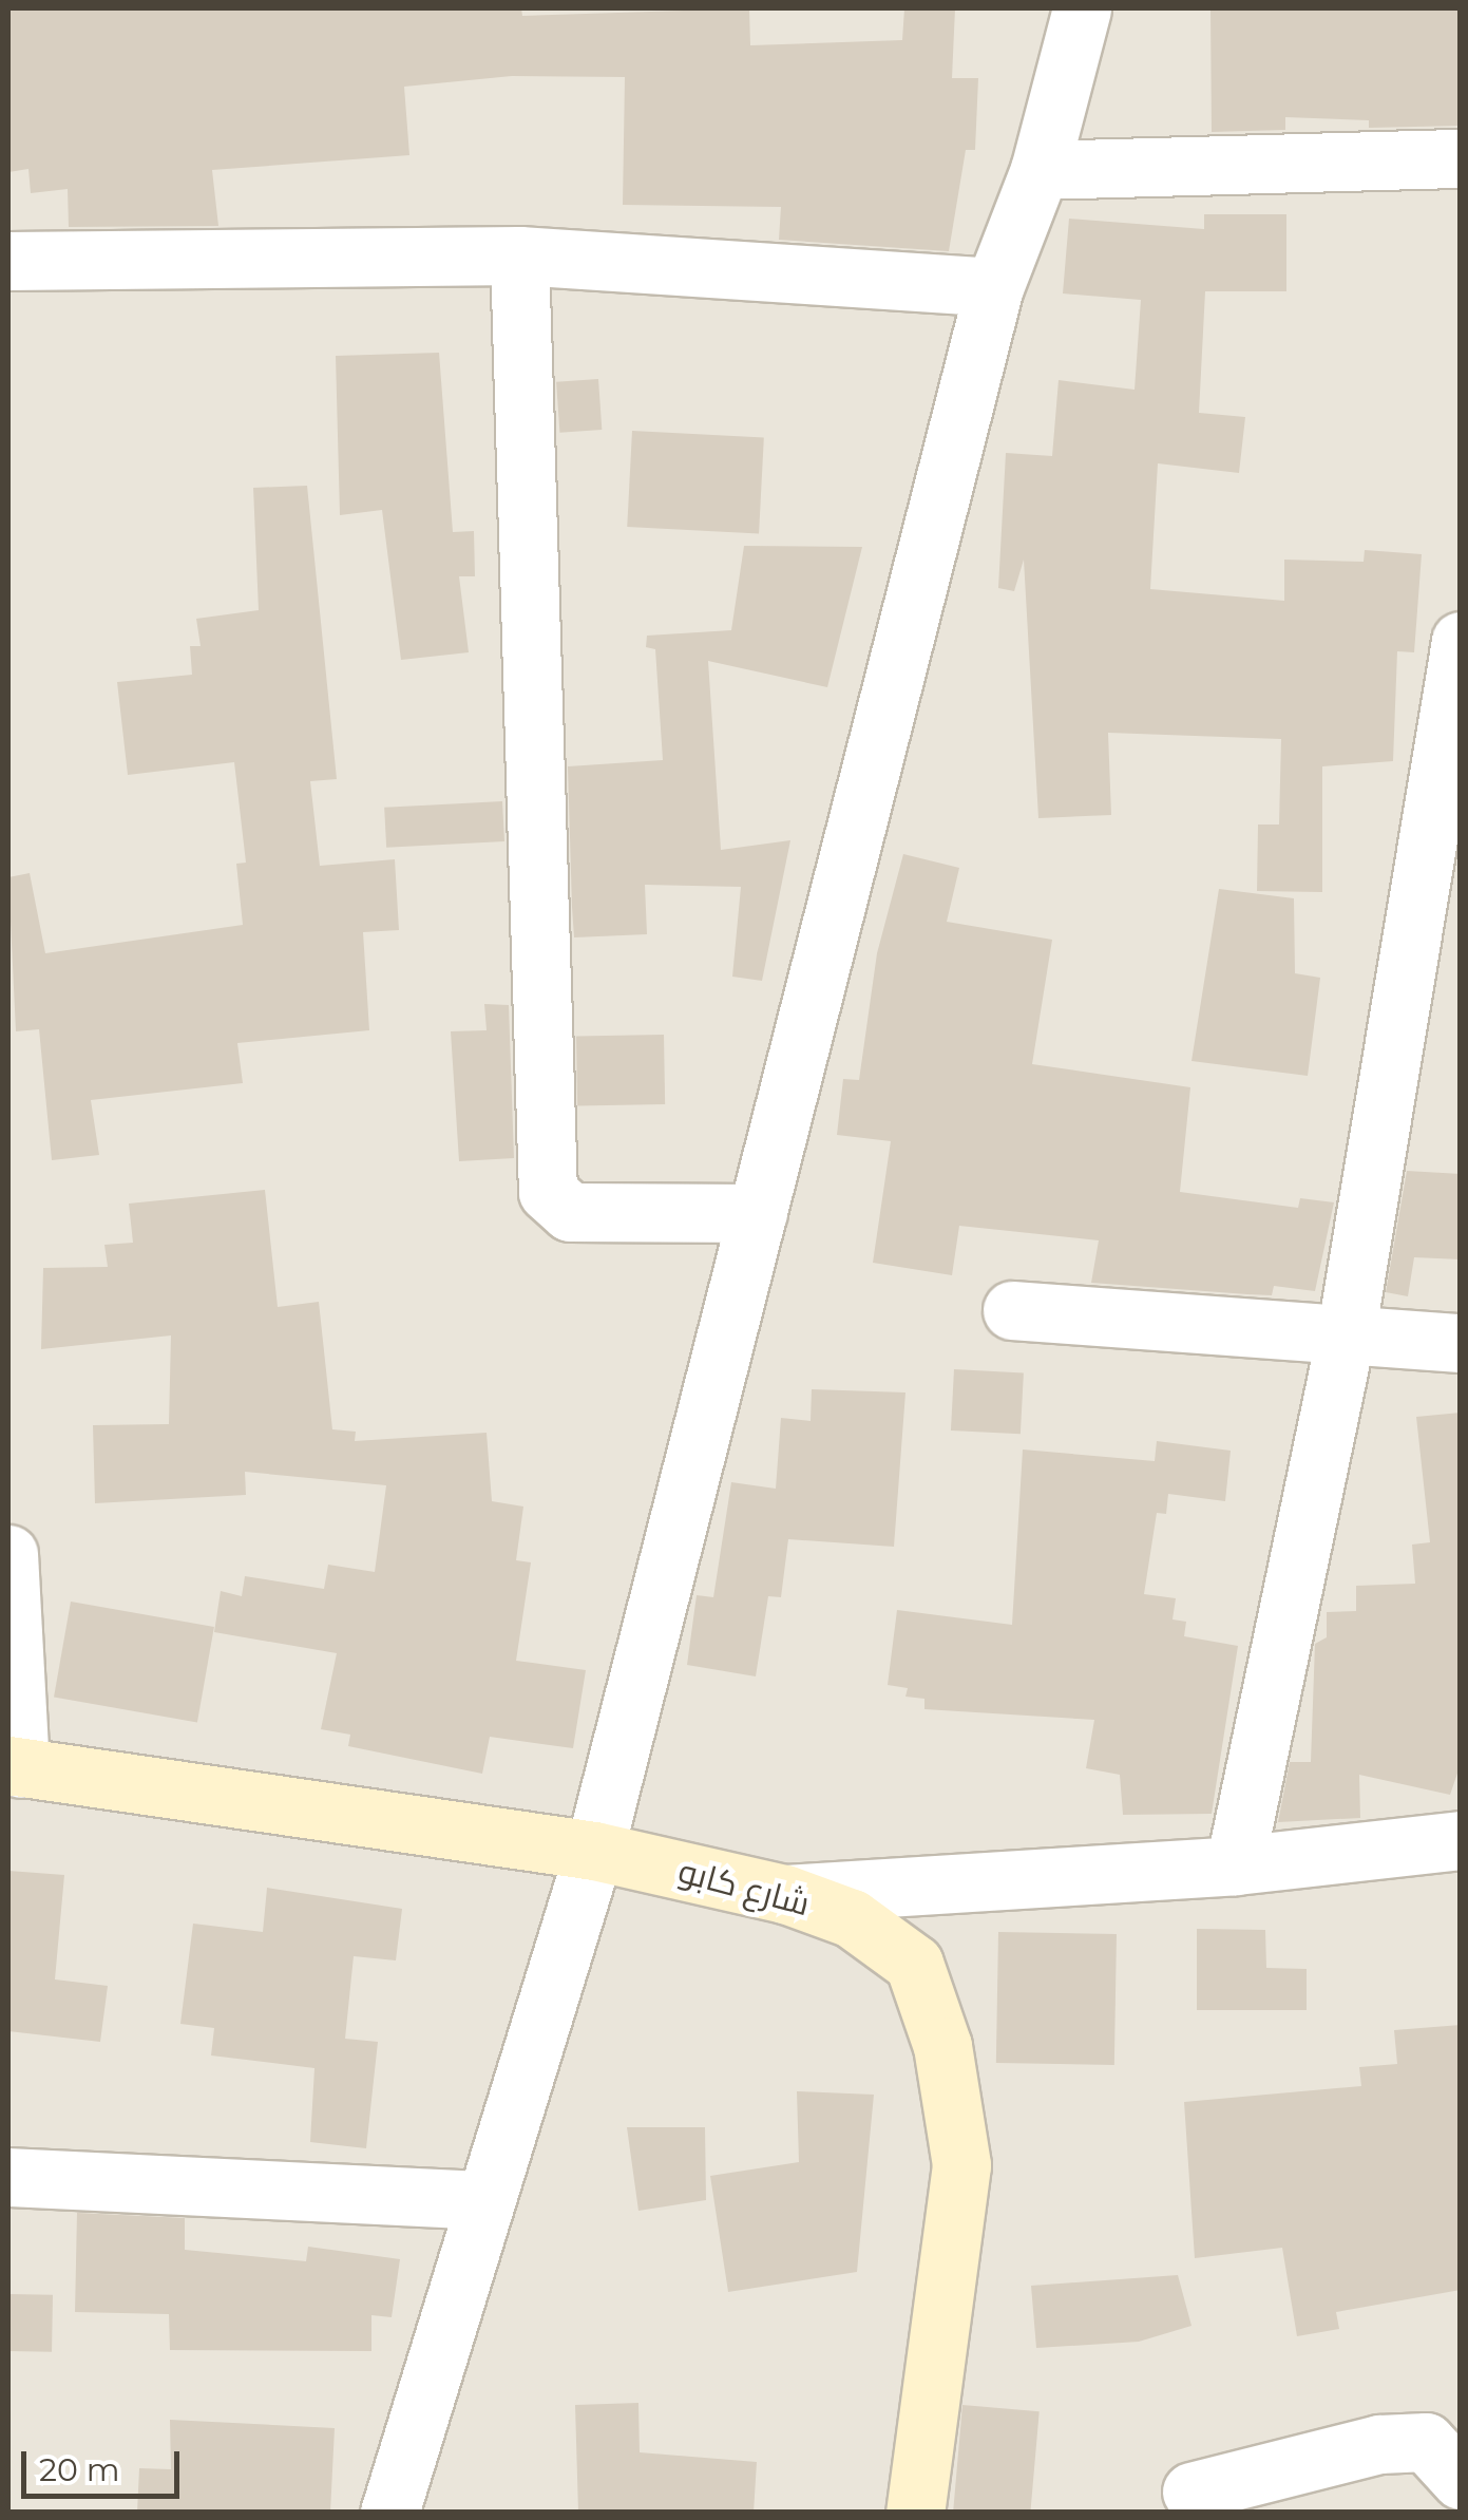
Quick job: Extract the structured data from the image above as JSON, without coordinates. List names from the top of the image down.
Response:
{
  "streets": {
    "street": ["شارع كابو"]
  },
  "scale_bar": "20 m"
}
